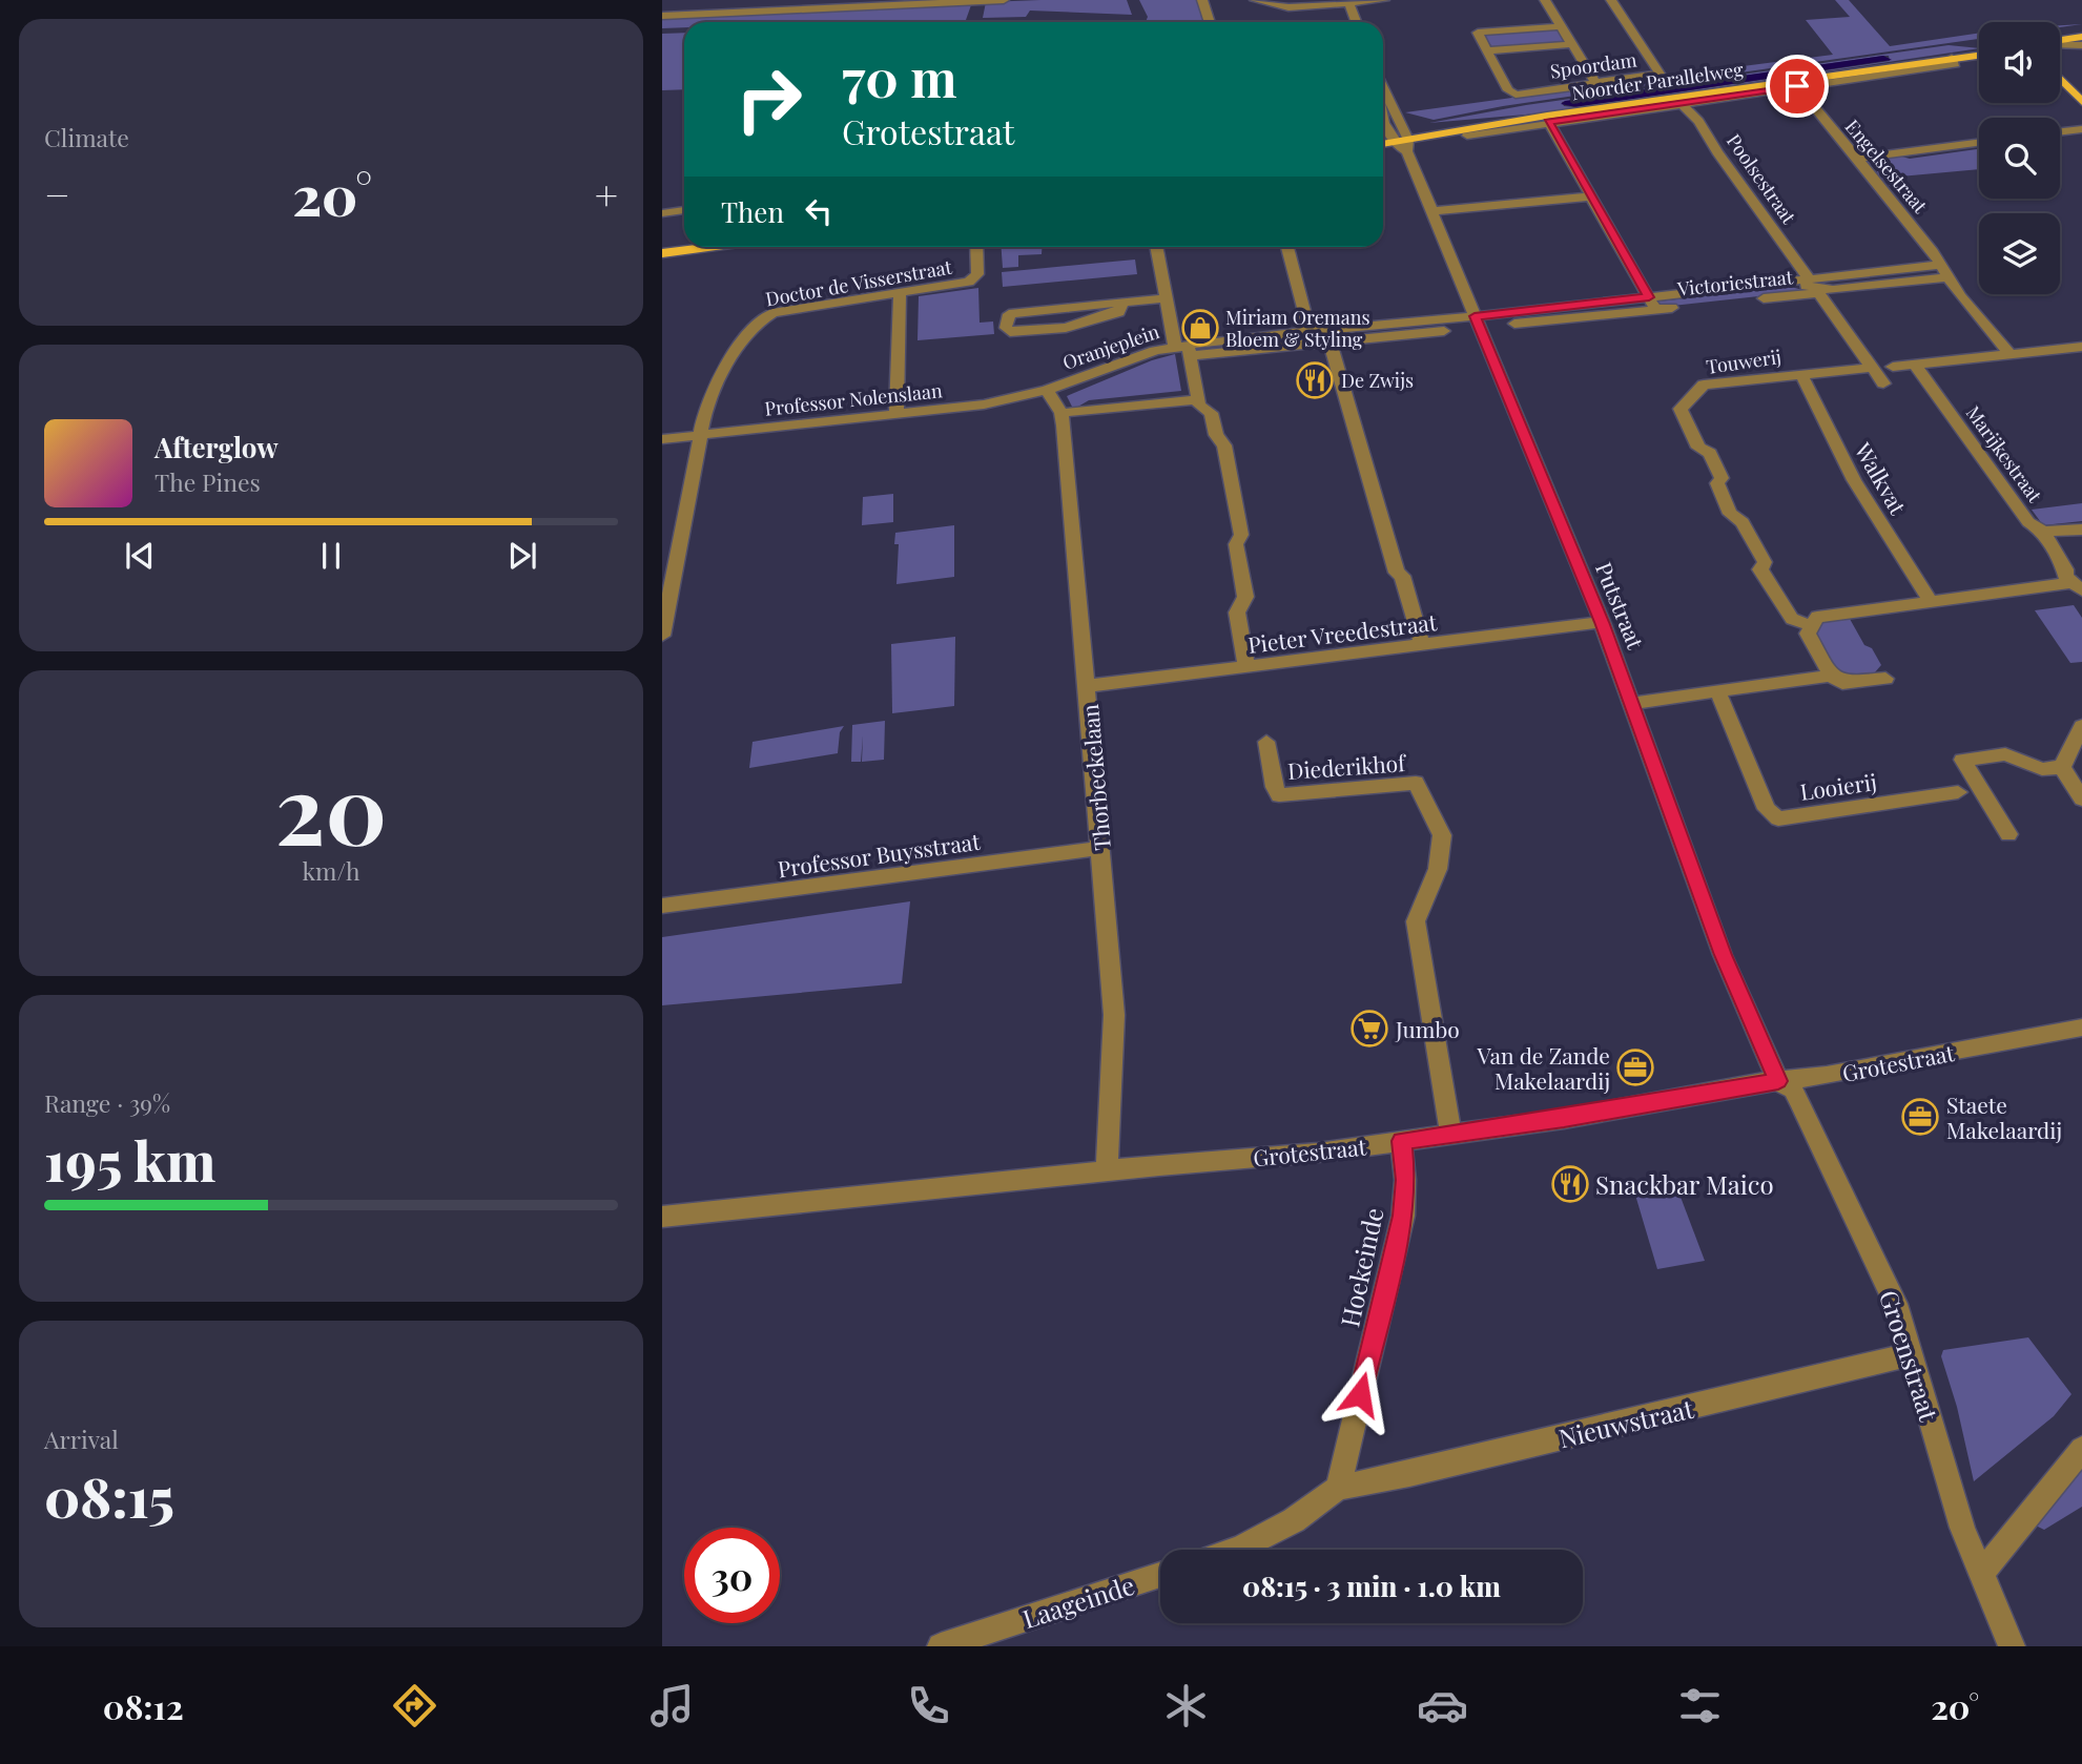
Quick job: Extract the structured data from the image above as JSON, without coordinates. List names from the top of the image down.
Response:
{
  "streets": {
    "main road": ["Noorder Parallelweg"],
    "street": [
      "Spoordam",
      "Engelsestraat",
      "Poolsestraat",
      "Doctor de Visserstraat",
      "Victoriestraat",
      "Oranjeplein",
      "Touwerij",
      "Professor Nolenslaan",
      "Marijkestraat",
      "Walkvat",
      "Putstraat",
      "Pieter Vreedestraat",
      "Diederikhof",
      "Thorbeckelaan",
      "Looierij",
      "Professor Buysstraat",
      "Grotestraat",
      "Hoekeinde",
      "Groenstraat",
      "Nieuwstraat",
      "Laageinde"
    ]
  },
  "crossings": [
    ["Noorder Parallelweg", "Engelsestraat"],
    ["Noorder Parallelweg", "Poolsestraat"],
    ["Noorder Parallelweg", "Putstraat"],
    ["Engelsestraat", "Victoriestraat"],
    ["Poolsestraat", "Victoriestraat"],
    ["Doctor de Visserstraat", "Professor Nolenslaan"],
    ["Victoriestraat", "Putstraat"],
    ["Oranjeplein", "Professor Nolenslaan"],
    ["Oranjeplein", "Thorbeckelaan"],
    ["Touwerij", "Walkvat"],
    ["Professor Nolenslaan", "Thorbeckelaan"],
    ["Putstraat", "Pieter Vreedestraat"],
    ["Putstraat", "Grotestraat"],
    ["Putstraat", "Groenstraat"],
    ["Pieter Vreedestraat", "Thorbeckelaan"],
    ["Diederikhof", "Grotestraat"],
    ["Thorbeckelaan", "Professor Buysstraat"],
    ["Thorbeckelaan", "Grotestraat"],
    ["Grotestraat", "Hoekeinde"],
    ["Grotestraat", "Groenstraat"],
    ["Hoekeinde", "Nieuwstraat"],
    ["Groenstraat", "Nieuwstraat"]
  ],
  "places": {
    "shop": ["Miriam Oremans Bloem & Styling"],
    "restaurant": ["De Zwijs", "Snackbar Maico"],
    "supermarket": ["Jumbo"],
    "office": ["Van de Zande Makelaardij", "Staete Makelaardij"]
  },
  "page": {
    "tile": [
      "Climate",
      ["20", "km/h"],
      ["Range · 39%", "195 km"],
      ["Arrival", "08:15"]
    ],
    "turn": ["70 m", "Grotestraat"],
    "heat": ["−", "20°", "+"],
    "then": "Then",
    "song": ["Afterglow", "The Pines"],
    "limit": "30",
    "trip": "08:15 · 3 min · 1.0 km",
    "tabs": ["08:12", "20°"]
  }
}
